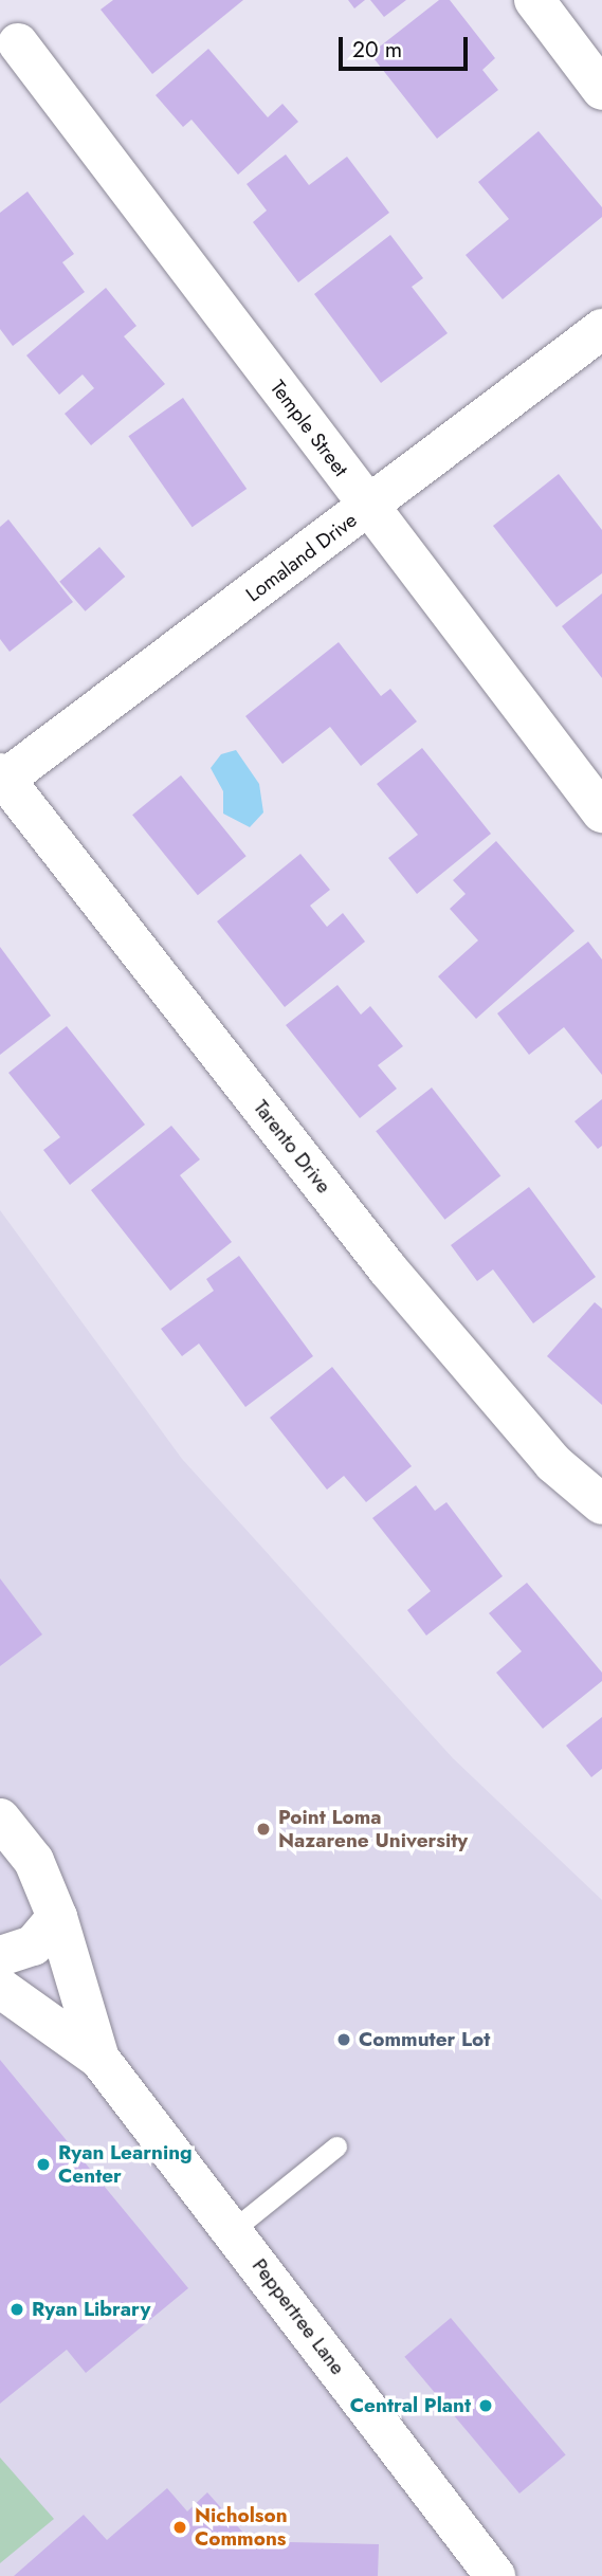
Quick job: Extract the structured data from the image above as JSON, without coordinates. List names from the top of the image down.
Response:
{
  "streets": {
    "street": [
      "Temple Street",
      "Lomaland Drive",
      "Tarento Drive",
      "Peppertree Lane"
    ]
  },
  "crossings": [
    ["Temple Street", "Lomaland Drive"],
    ["Lomaland Drive", "Tarento Drive"]
  ],
  "places": [
    "Point Loma Nazarene University",
    "Commuter Lot",
    "Ryan Learning Center",
    "Ryan Library",
    "Central Plant",
    "Nicholson Commons"
  ],
  "scale_bar": "20 m"
}
